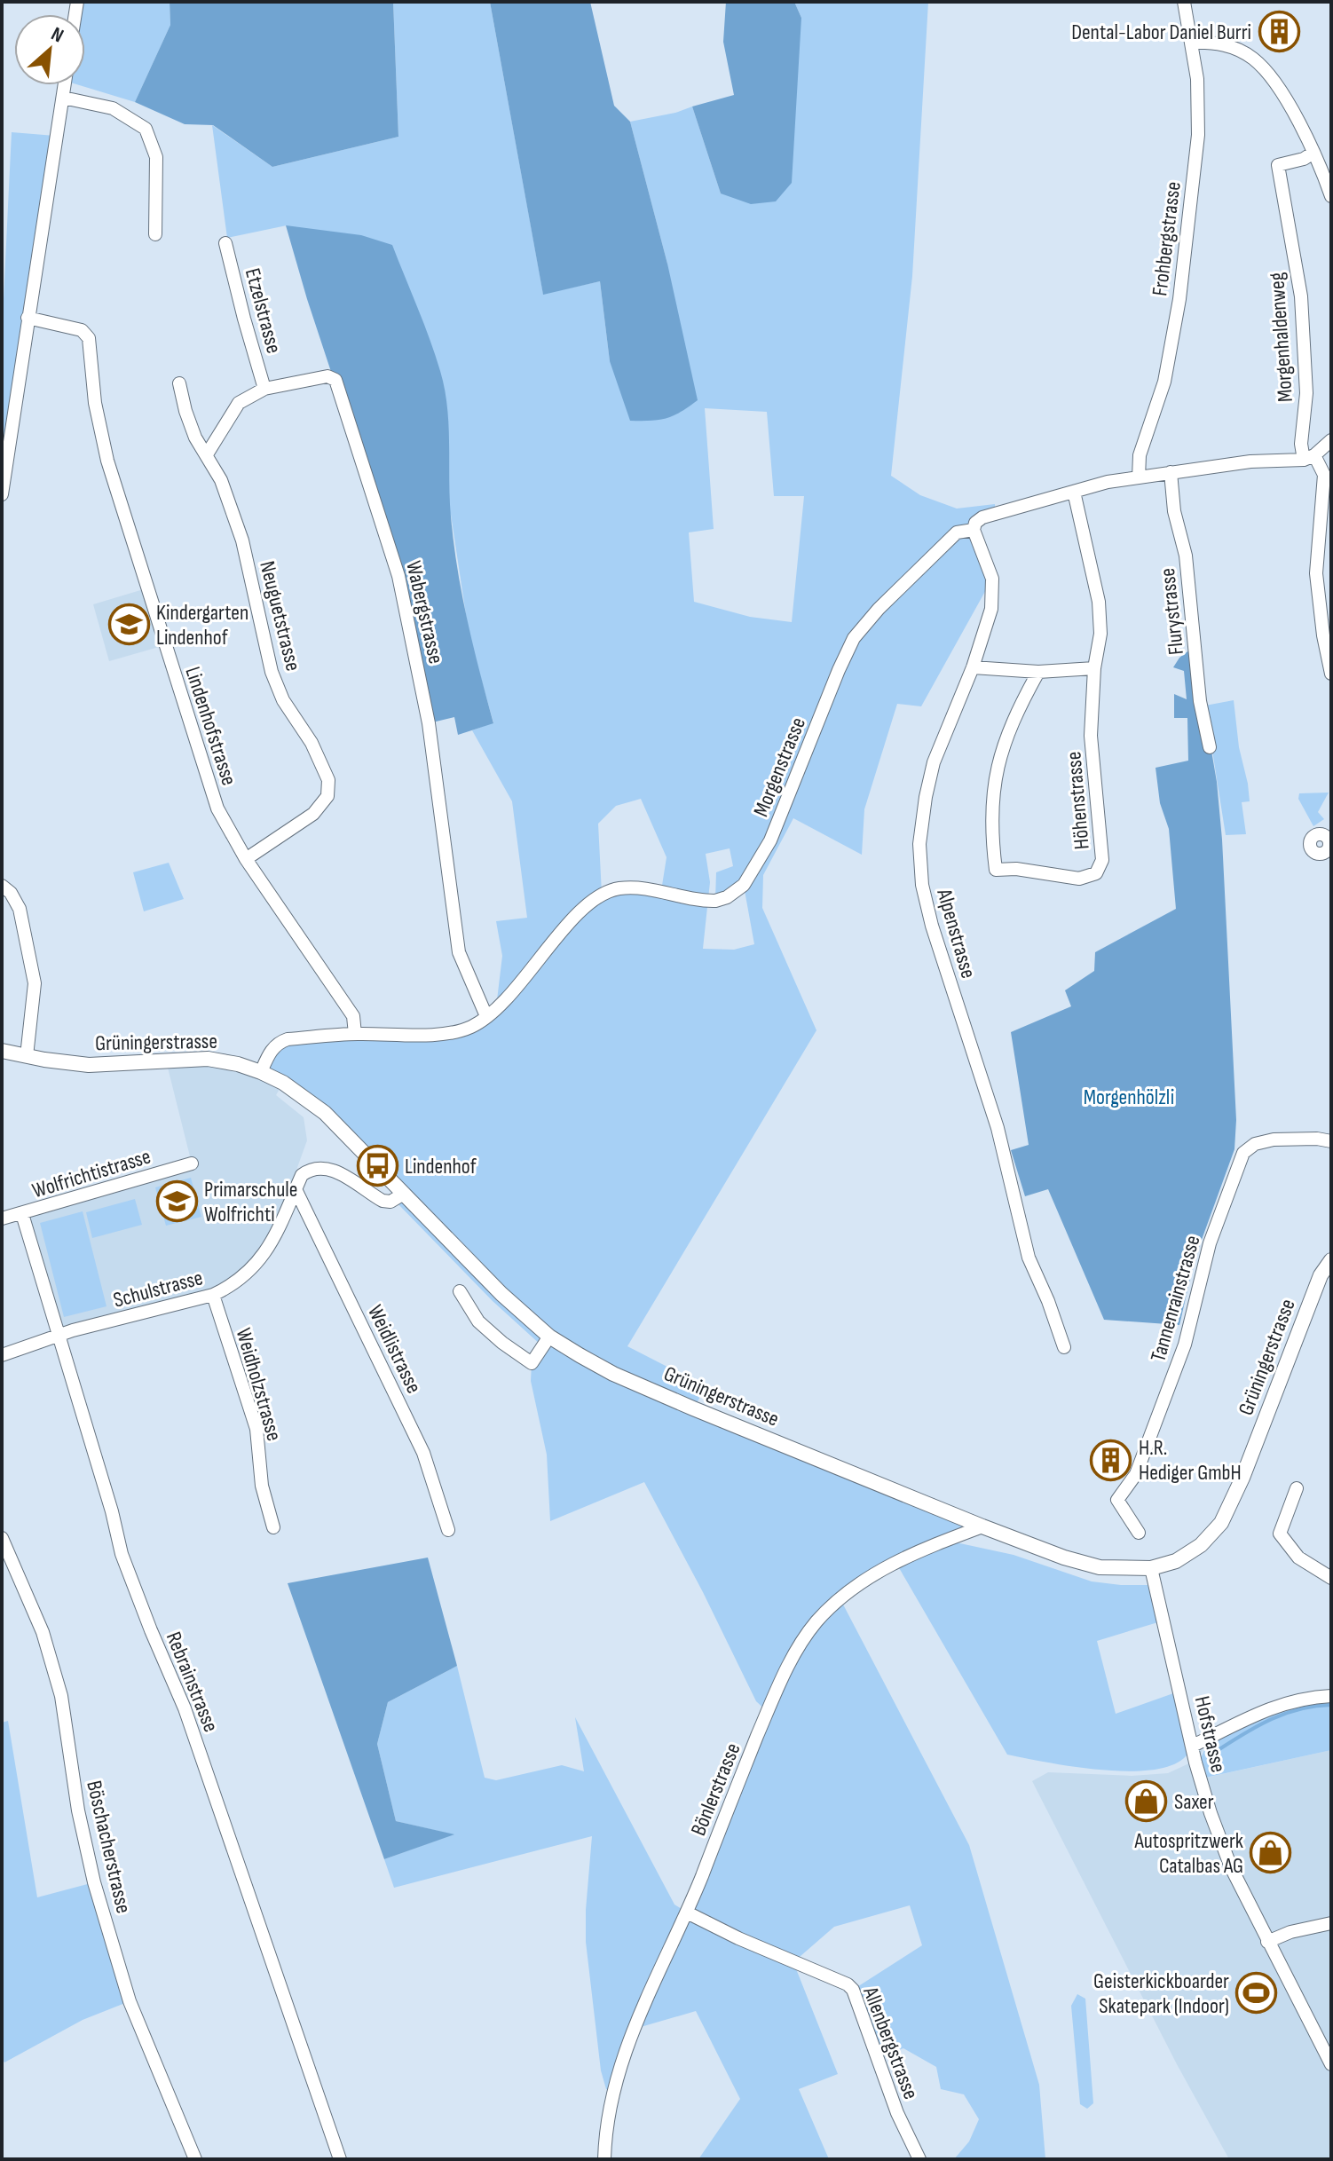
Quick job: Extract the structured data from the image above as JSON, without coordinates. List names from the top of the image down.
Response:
{
  "streets": {
    "main road": ["Grüningerstrasse"],
    "street": [
      "Frohbergstrasse",
      "Etzelstrasse",
      "Morgenhaldenweg",
      "Flurystrasse",
      "Wabergstrasse",
      "Neuguetstrasse",
      "Lindenhofstrasse",
      "Morgenstrasse",
      "Höhenstrasse",
      "Alpenstrasse",
      "Wolfrichtistrasse",
      "Schulstrasse",
      "Tannenrainstrasse",
      "Weidlistrasse",
      "Weidholzstrasse",
      "Rebrainstrasse",
      "Hofstrasse",
      "Bönlerstrasse",
      "Böschacherstrasse",
      "Allenbergstrasse"
    ]
  },
  "crossings": [
    ["Frohbergstrasse", "Morgenstrasse"],
    ["Etzelstrasse", "Wabergstrasse"],
    ["Morgenhaldenweg", "Morgenstrasse"],
    ["Flurystrasse", "Morgenstrasse"],
    ["Wabergstrasse", "Neuguetstrasse"],
    ["Wabergstrasse", "Morgenstrasse"],
    ["Neuguetstrasse", "Lindenhofstrasse"],
    ["Lindenhofstrasse", "Morgenstrasse"],
    ["Morgenstrasse", "Höhenstrasse"],
    ["Morgenstrasse", "Alpenstrasse"],
    ["Morgenstrasse", "Grüningerstrasse"],
    ["Grüningerstrasse", "Schulstrasse"],
    ["Grüningerstrasse", "Hofstrasse"],
    ["Grüningerstrasse", "Bönlerstrasse"],
    ["Wolfrichtistrasse", "Rebrainstrasse"],
    ["Schulstrasse", "Weidlistrasse"],
    ["Schulstrasse", "Weidholzstrasse"],
    ["Schulstrasse", "Rebrainstrasse"],
    ["Bönlerstrasse", "Allenbergstrasse"]
  ],
  "parks": ["Morgenhölzli"],
  "places": {
    "building": ["Dental-Labor Daniel Burri", "H.R. Hediger GmbH"],
    "school or university": ["Kindergarten Lindenhof", "Primarschule Wolfrichti"],
    "bus stop": ["Lindenhof"],
    "shop": ["Saxer", "Autospritzwerk Catalbas AG"],
    "sports": ["Geisterkickboarder Skatepark (Indoor)"]
  },
  "north": "top right"
}
